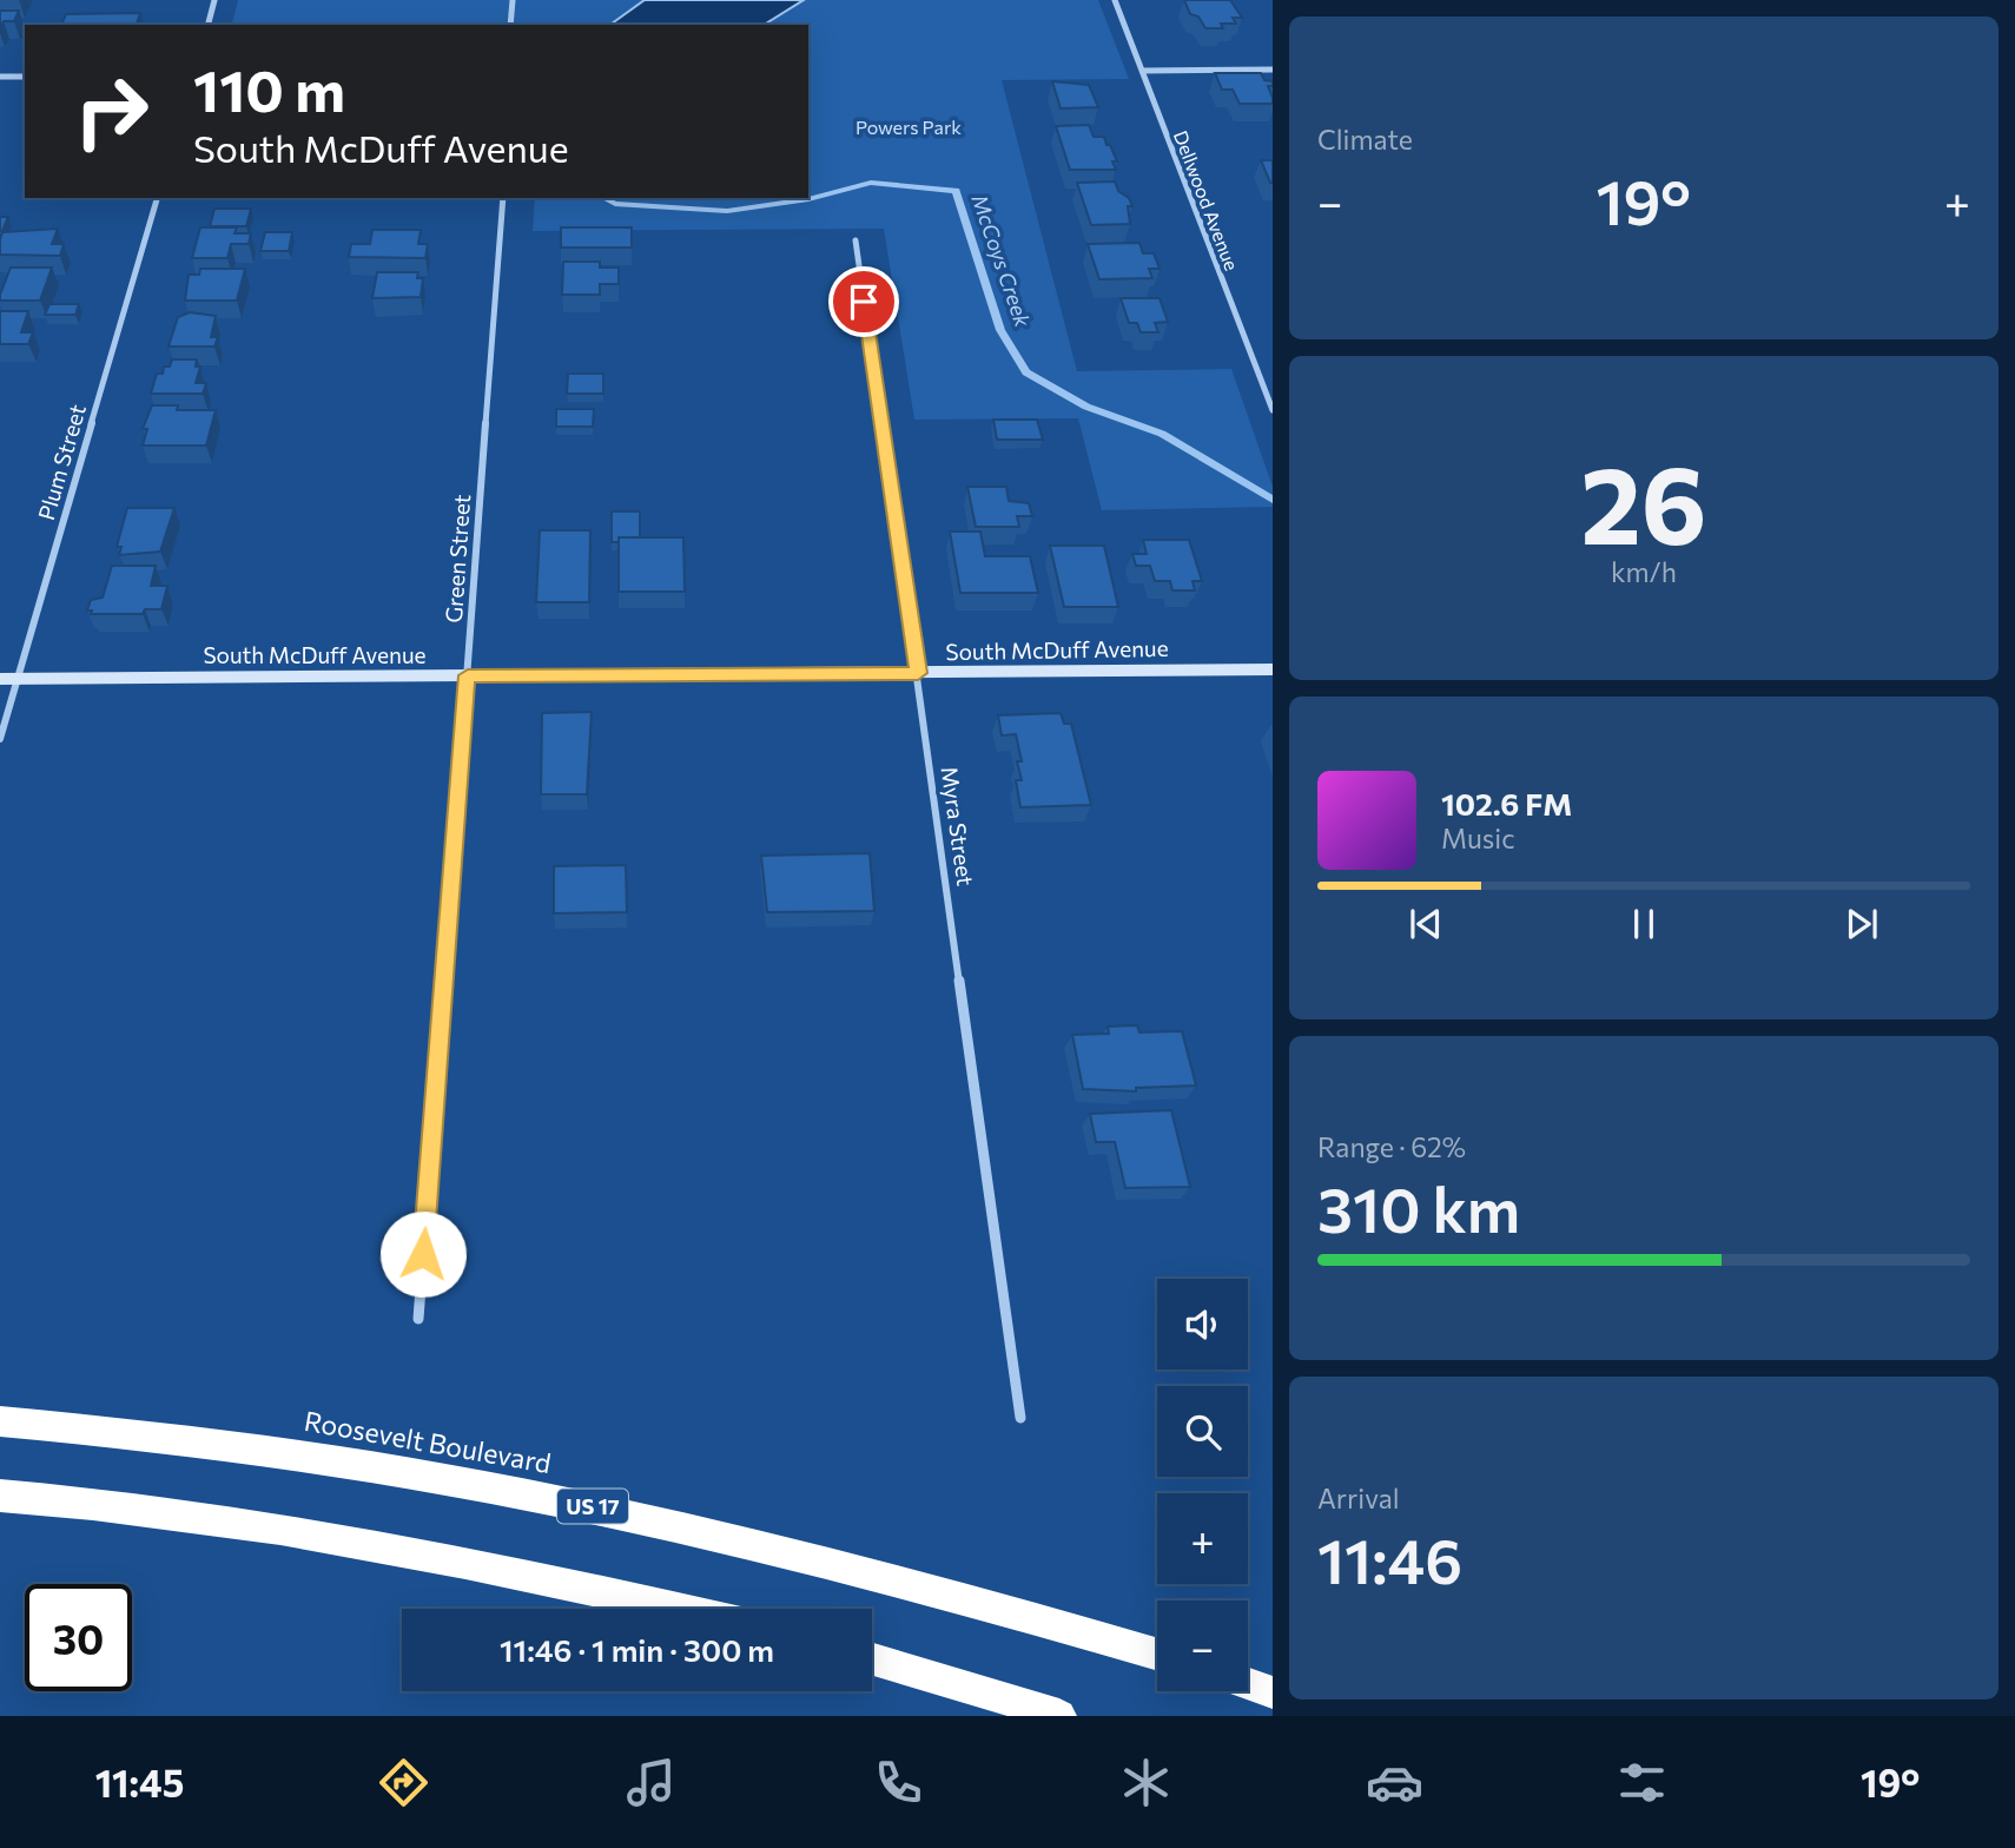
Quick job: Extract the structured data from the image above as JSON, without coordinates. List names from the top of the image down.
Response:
{
  "streets": {
    "highway": ["Roosevelt Boulevard", "US 17"],
    "main road": ["South McDuff Avenue"],
    "street": [
      "Dellwood Avenue",
      "Plum Street",
      "Green Street",
      "Myra Street"
    ]
  },
  "crossings": [
    ["Plum Street", "South McDuff Avenue"],
    ["Green Street", "South McDuff Avenue"],
    ["South McDuff Avenue", "Myra Street"]
  ],
  "water": ["McCoys Creek"],
  "parks": ["Powers Park"],
  "page": {
    "tile": [
      "Climate",
      ["26", "km/h"],
      ["Range · 62%", "310 km"],
      ["Arrival", "11:46"]
    ],
    "turn": ["110 m", "South McDuff Avenue"],
    "heat": ["−", "19°", "+"],
    "song": ["102.6 FM", "Music"],
    "map_buttons": ["+", "−"],
    "limit": "30",
    "trip": "11:46 · 1 min · 300 m",
    "tabs": ["11:45", "19°"]
  }
}
